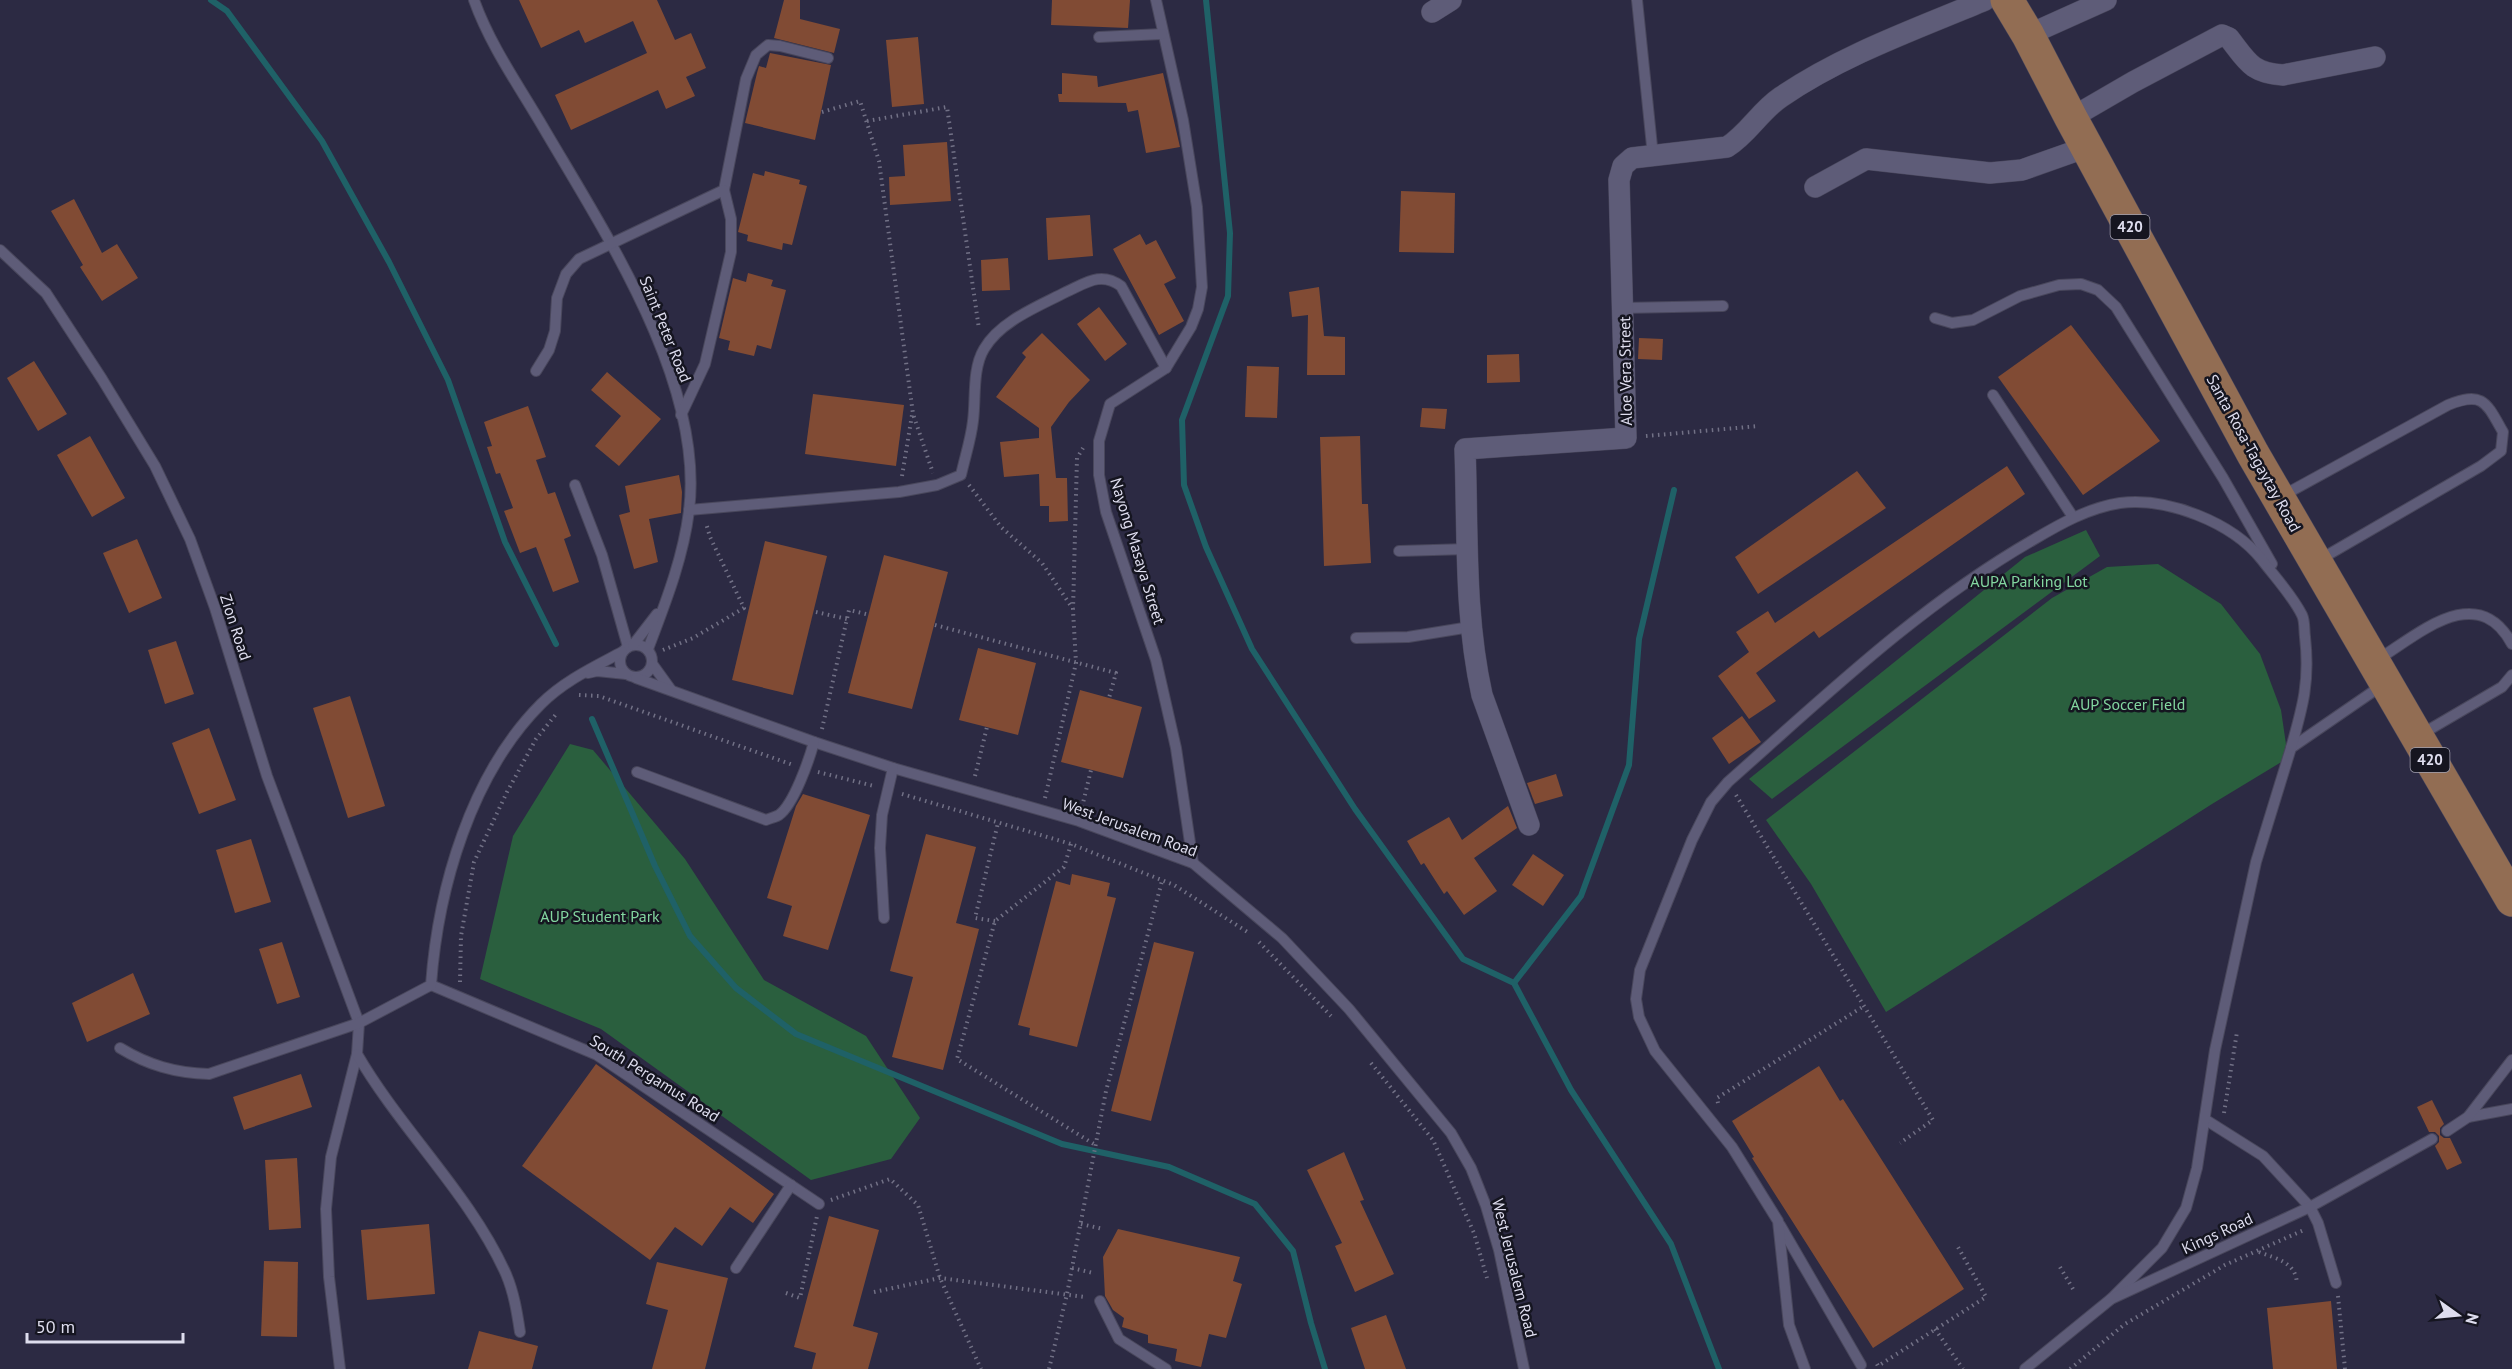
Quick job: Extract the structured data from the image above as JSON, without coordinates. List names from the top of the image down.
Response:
{
  "streets": {
    "main road": ["420", "Santa Rosa-Tagaytay Road"],
    "street": ["Aloe Vera Street"],
    "lane": [
      "Saint Peter Road",
      "Nayong Masaya Street",
      "Zion Road",
      "West Jerusalem Road",
      "South Pergamus Road",
      "Kings Road"
    ]
  },
  "crossings": [
    ["Nayong Masaya Street", "West Jerusalem Road"]
  ],
  "parks": ["AUPA Parking Lot", "AUP Soccer Field", "AUP Student Park"],
  "scale_bar": "50 m",
  "north": "right"
}
